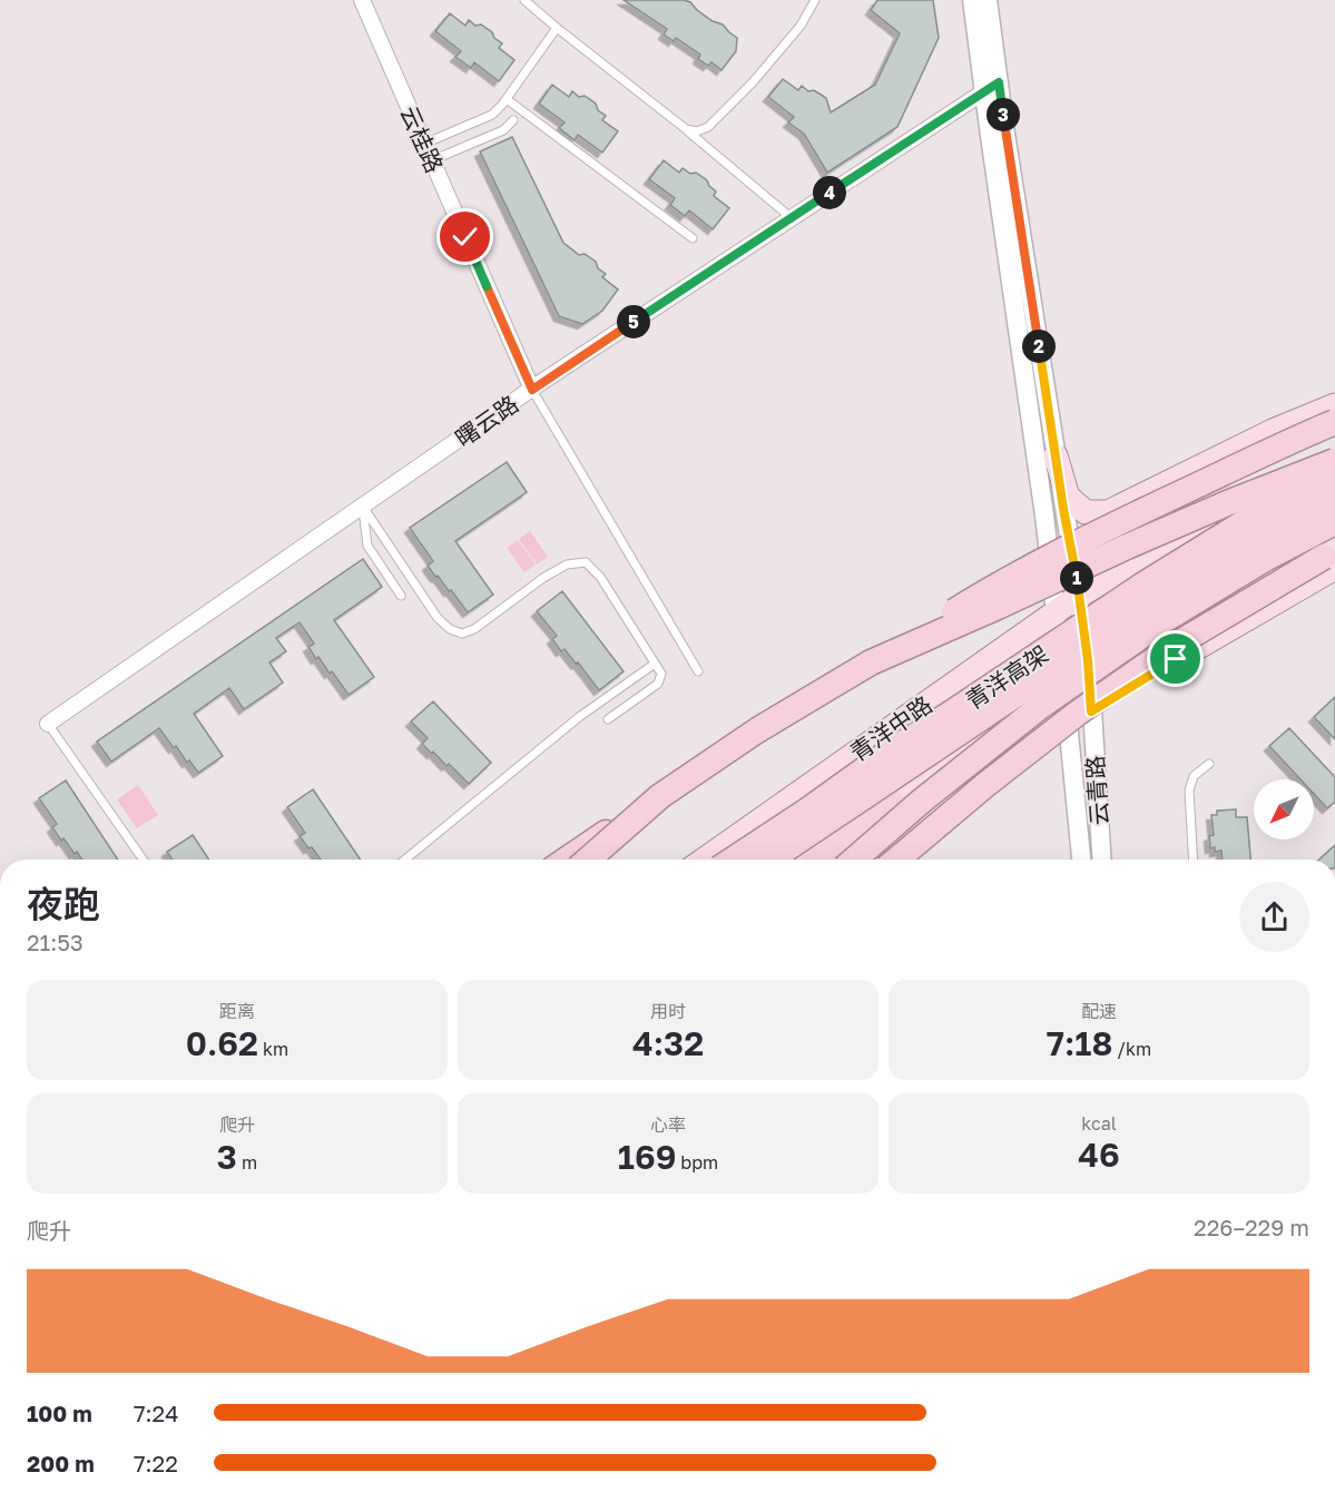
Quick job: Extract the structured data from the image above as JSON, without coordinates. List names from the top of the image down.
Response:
{
  "streets": {
    "highway": ["青洋高架"],
    "main road": ["青洋中路"],
    "street": ["云桂路", "曙云路", "云青路"]
  },
  "crossings": [
    ["云桂路", "曙云路"],
    ["曙云路", "云青路"],
    ["青洋中路", "云青路"]
  ],
  "north": "bottom left",
  "page": {
    "pins": [
      "3",
      "4",
      "5",
      "2",
      "1"
    ],
    "heading": ["夜跑", "21:53"],
    "stats": [
      ["距离", "0.62 km"],
      ["用时", "4:32"],
      ["配速", "7:18 /km"],
      ["爬升", "3 m"],
      ["心率", "169 bpm"],
      ["kcal", "46"]
    ],
    "chart": ["爬升", "226–229 m"],
    "list": [
      {
        "name": "100 m",
        "note": "7:24"
      },
      {
        "name": "200 m",
        "note": "7:22"
      }
    ]
  }
}
